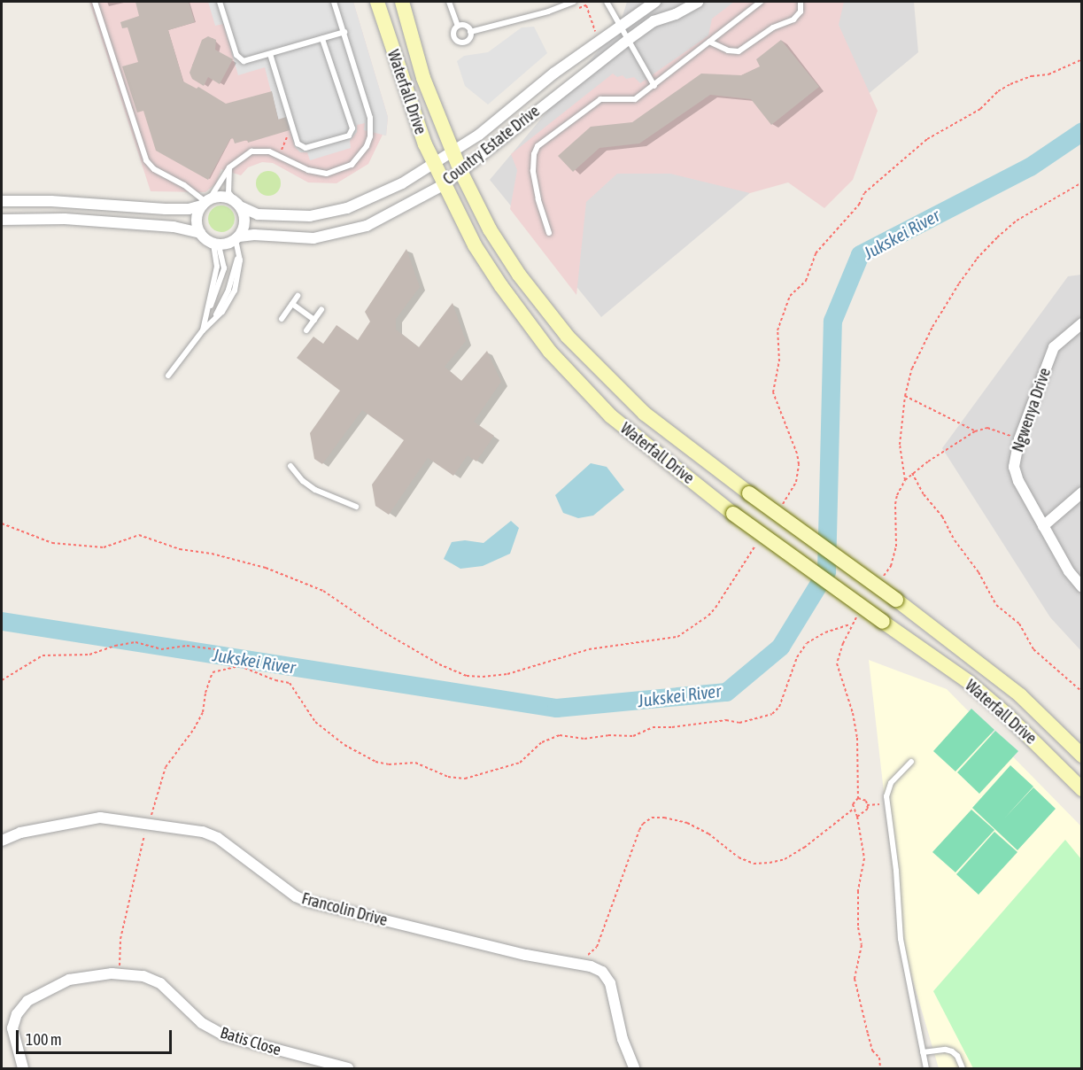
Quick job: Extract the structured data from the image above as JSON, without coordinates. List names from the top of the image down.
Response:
{
  "streets": {
    "main road": ["Waterfall Drive"],
    "street": [
      "Country Estate Drive",
      "Ngwenya Drive",
      "Francolin Drive",
      "Batis Close"
    ]
  },
  "crossings": [
    ["Waterfall Drive", "Country Estate Drive"]
  ],
  "water": ["Jukskei River"],
  "scale_bar": "100 m"
}
